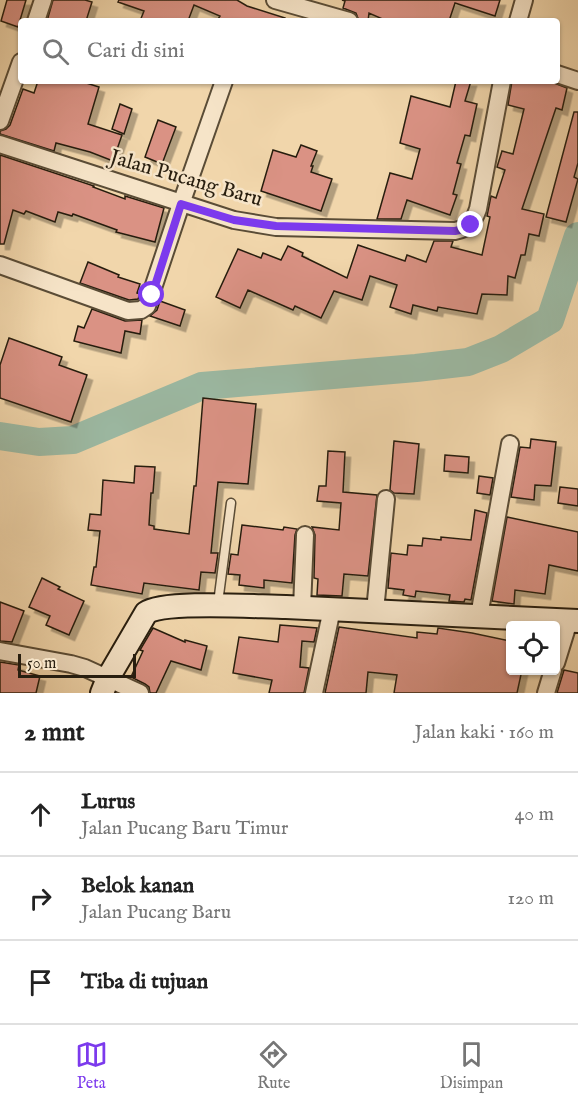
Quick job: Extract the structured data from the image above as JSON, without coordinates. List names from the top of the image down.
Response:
{
  "streets": {
    "street": ["Jalan Pucang Baru"]
  },
  "scale_bar": "50 m",
  "page": {
    "search": "Cari di sini",
    "scale": "50 m",
    "heading": ["2 mnt", "Jalan kaki · 160 m"],
    "list": [
      ["Lurus", "Jalan Pucang Baru Timur", "40 m"],
      ["Belok kanan", "Jalan Pucang Baru", "120 m"],
      "Tiba di tujuan"
    ],
    "nav": ["Peta", "Rute", "Disimpan"]
  }
}
